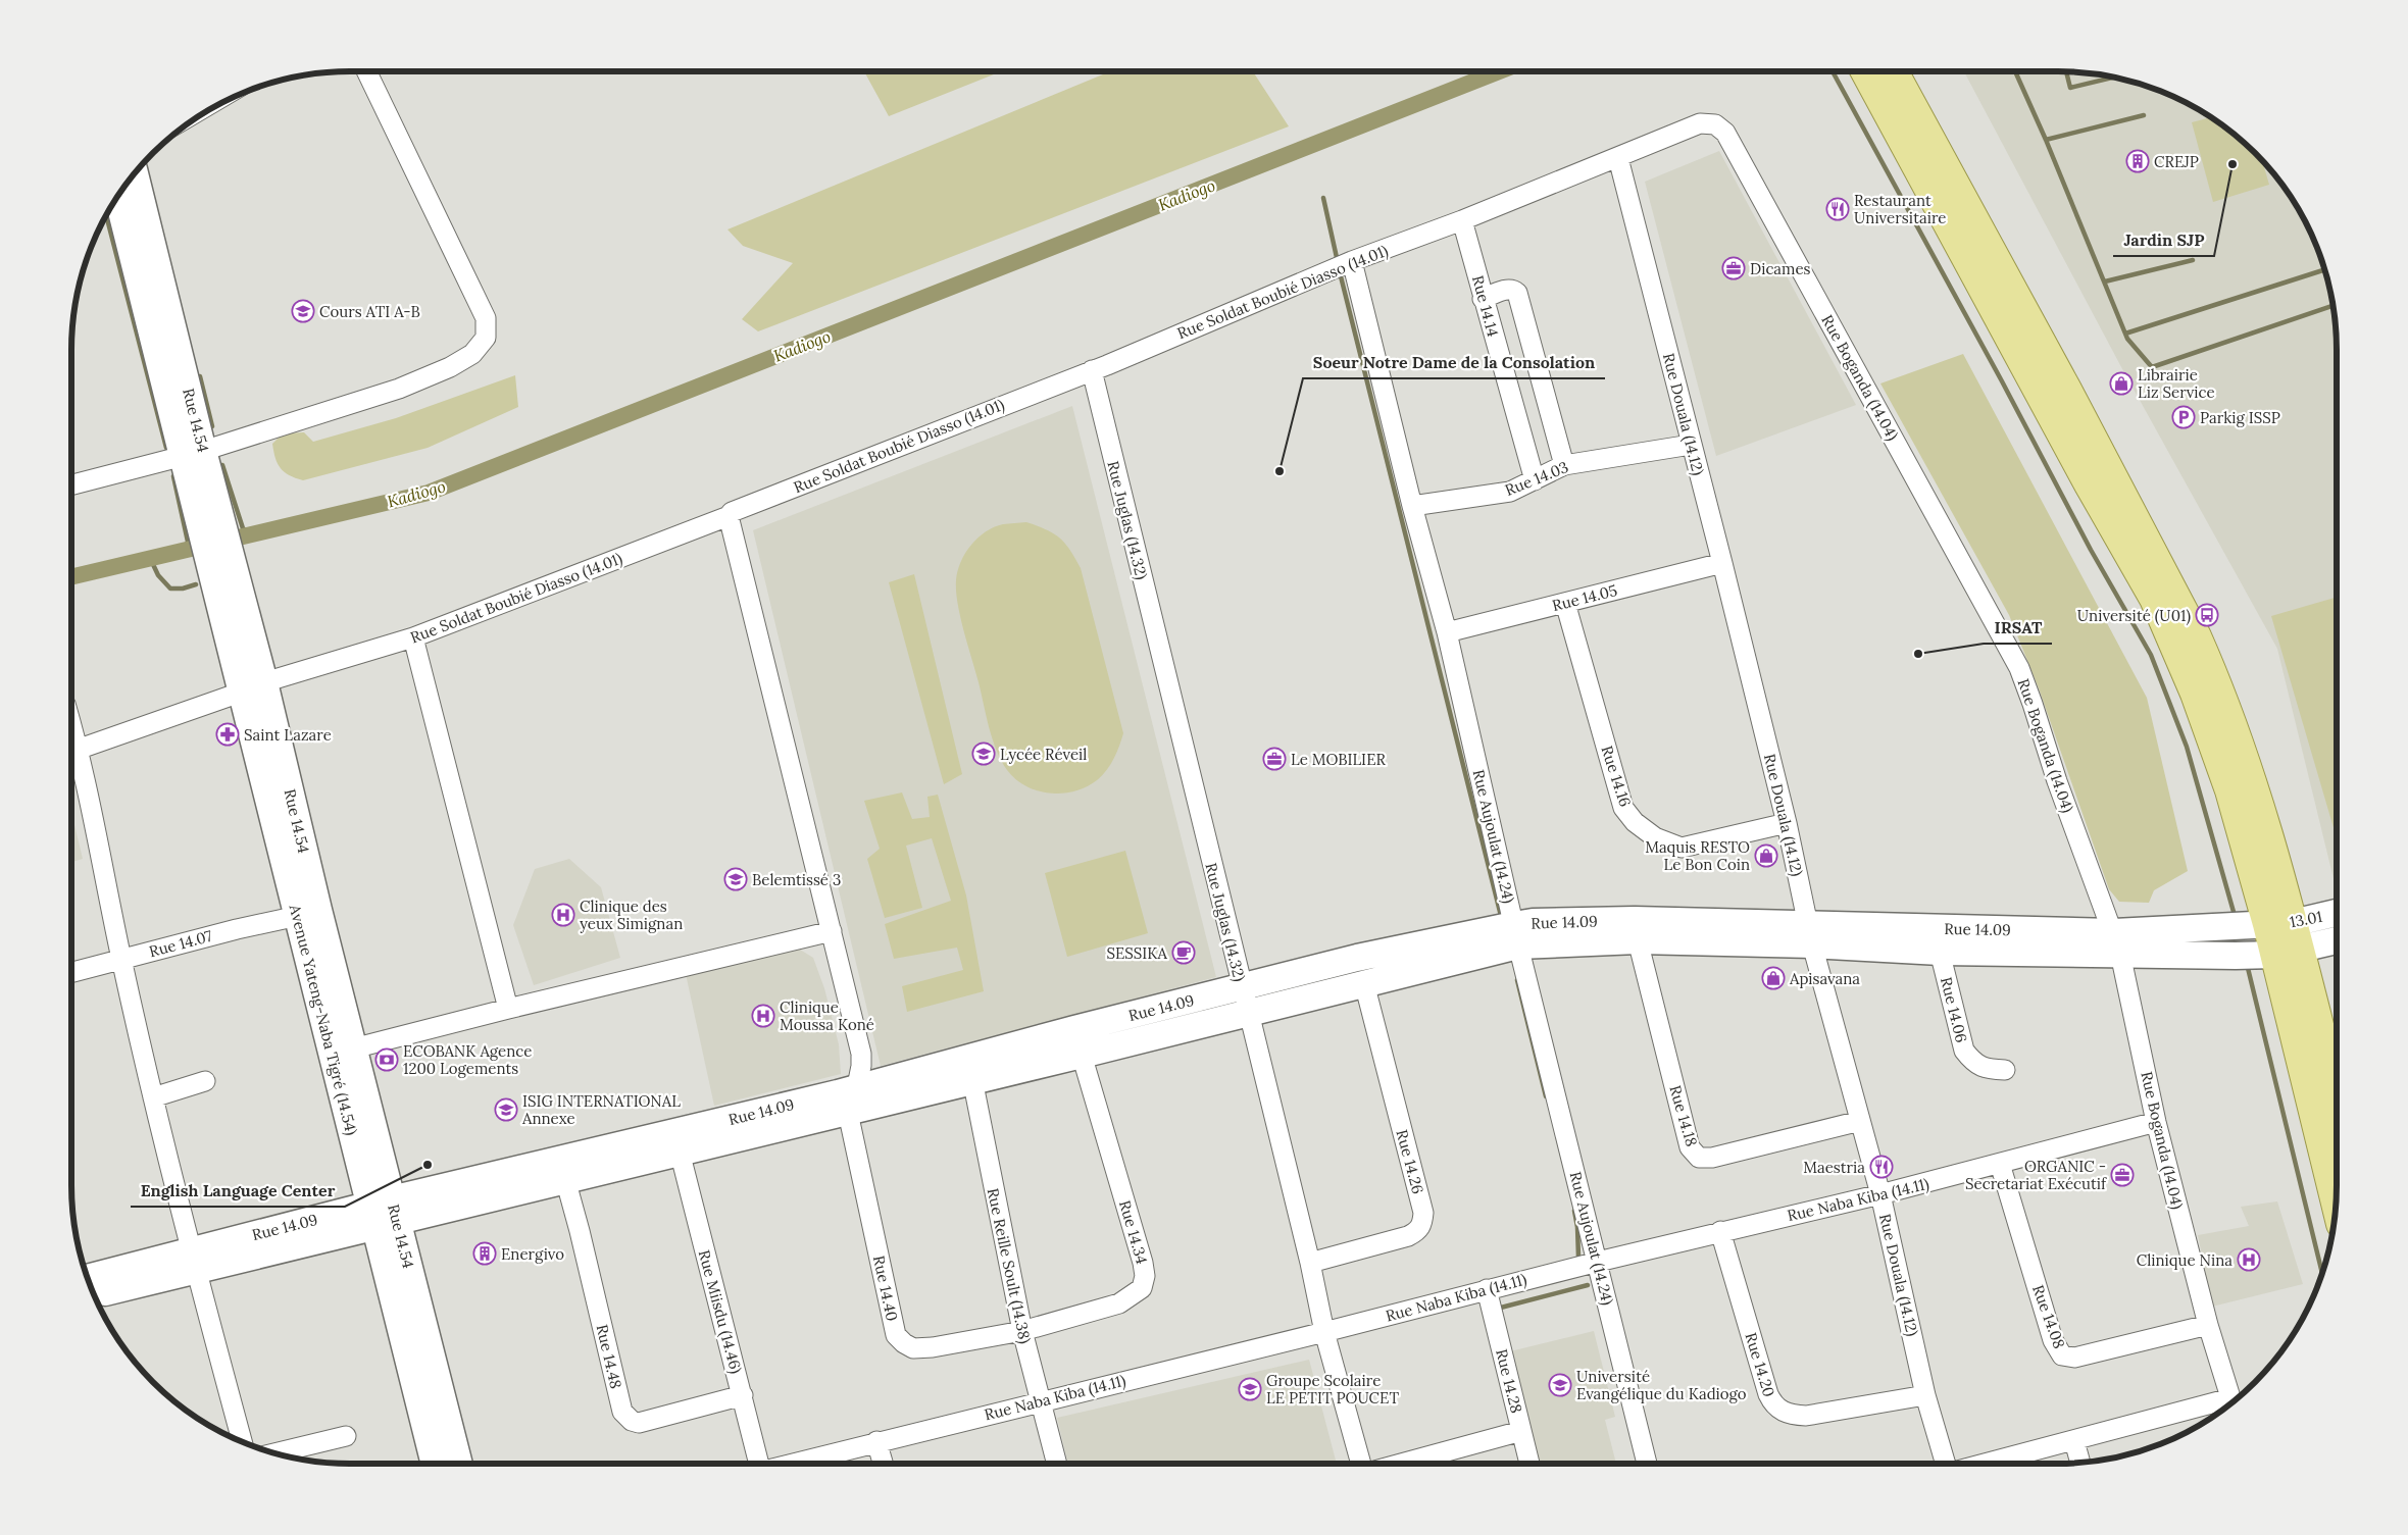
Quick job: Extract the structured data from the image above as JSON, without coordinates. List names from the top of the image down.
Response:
{
  "streets": {
    "street": [
      "Rue Soldat Boubié Diasso (14.01)",
      "Rue 14.14",
      "Rue Boganda (14.04)",
      "Rue Douala (14.12)",
      "Rue 14.54",
      "Rue 14.03",
      "Rue Juglas (14.32)",
      "Rue 14.05",
      "Rue 14.16",
      "Rue Aujoulat (14.24)",
      "13.01",
      "Rue 14.09",
      "Rue 14.07",
      "Rue 14.06",
      "Avenue Yateng-Naba Tigré (14.54)",
      "Rue 14.18",
      "Rue 14.26",
      "Rue Naba Kiba (14.11)",
      "Rue 14.34",
      "Rue Reille Soult (14.38)",
      "Rue 14.40",
      "Rue Miisdu (14.46)",
      "Rue 14.08",
      "Rue 14.48",
      "Rue 14.20",
      "Rue 14.28"
    ]
  },
  "crossings": [
    ["Rue Soldat Boubié Diasso (14.01)", "Rue 14.14"],
    ["Rue Soldat Boubié Diasso (14.01)", "Rue Boganda (14.04)"],
    ["Rue Soldat Boubié Diasso (14.01)", "Rue Douala (14.12)"],
    ["Rue Soldat Boubié Diasso (14.01)", "Rue 14.54"],
    ["Rue Soldat Boubié Diasso (14.01)", "Rue Juglas (14.32)"],
    ["Rue Soldat Boubié Diasso (14.01)", "Rue Aujoulat (14.24)"],
    ["Rue Soldat Boubié Diasso (14.01)", "Avenue Yateng-Naba Tigré (14.54)"],
    ["Rue Soldat Boubié Diasso (14.01)", "Rue 14.40"],
    ["Rue 14.14", "Rue 14.03"],
    ["Rue Boganda (14.04)", "Rue 14.09"],
    ["Rue Boganda (14.04)", "Rue Naba Kiba (14.11)"],
    ["Rue Boganda (14.04)", "Rue 14.08"],
    ["Rue Douala (14.12)", "Rue 14.03"],
    ["Rue Douala (14.12)", "Rue 14.05"],
    ["Rue Douala (14.12)", "Rue 14.16"],
    ["Rue Douala (14.12)", "Rue 14.09"],
    ["Rue Douala (14.12)", "Rue 14.18"],
    ["Rue Douala (14.12)", "Rue Naba Kiba (14.11)"],
    ["Rue Douala (14.12)", "Rue 14.20"],
    ["Rue 14.54", "Rue 14.09"],
    ["Rue 14.54", "Avenue Yateng-Naba Tigré (14.54)"],
    ["Rue 14.03", "Rue Aujoulat (14.24)"],
    ["Rue Juglas (14.32)", "Rue 14.09"],
    ["Rue Juglas (14.32)", "Rue 14.26"],
    ["Rue Juglas (14.32)", "Rue Naba Kiba (14.11)"],
    ["Rue 14.05", "Rue 14.16"],
    ["Rue 14.05", "Rue Aujoulat (14.24)"],
    ["Rue Aujoulat (14.24)", "Rue 14.09"],
    ["Rue Aujoulat (14.24)", "Rue Naba Kiba (14.11)"],
    ["13.01", "Rue 14.09"],
    ["Rue 14.09", "Rue 14.06"],
    ["Rue 14.09", "Avenue Yateng-Naba Tigré (14.54)"],
    ["Rue 14.09", "Rue 14.18"],
    ["Rue 14.09", "Rue 14.26"],
    ["Rue 14.09", "Rue 14.34"],
    ["Rue 14.09", "Rue Reille Soult (14.38)"],
    ["Rue 14.09", "Rue 14.40"],
    ["Rue 14.09", "Rue Miisdu (14.46)"],
    ["Rue 14.09", "Rue 14.48"],
    ["Rue 14.07", "Avenue Yateng-Naba Tigré (14.54)"],
    ["Rue Naba Kiba (14.11)", "Rue Reille Soult (14.38)"],
    ["Rue Naba Kiba (14.11)", "Rue 14.08"],
    ["Rue Naba Kiba (14.11)", "Rue 14.20"],
    ["Rue Naba Kiba (14.11)", "Rue 14.28"],
    ["Rue 14.34", "Rue Reille Soult (14.38)"],
    ["Rue 14.34", "Rue 14.40"],
    ["Rue Reille Soult (14.38)", "Rue 14.40"],
    ["Rue Miisdu (14.46)", "Rue 14.48"]
  ],
  "water": ["Kadiogo"],
  "places": {
    "building": ["CREJP", "Energivo"],
    "other": [
      "Jardin SJP",
      "Soeur Notre Dame de la Consolation",
      "IRSAT",
      "English Language Center"
    ],
    "restaurant": ["Restaurant Universitaire", "Maestria"],
    "office": ["Dicames", "Le MOBILIER", "ORGANIC - Secretariat Exécutif"],
    "school or university": [
      "Cours ATI A-B",
      "Lycée Réveil",
      "Belemtissé 3",
      "ISIG INTERNATIONAL Annexe",
      "Université Evangélique du Kadiogo",
      "Groupe Scolaire LE PETIT POUCET"
    ],
    "shop": ["Librairie Liz Service", "Maquis RESTO Le Bon Coin", "Apisavana"],
    "parking": ["Parkig ISSP"],
    "bus stop": ["Université (U01)"],
    "pharmacy": ["Saint Lazare"],
    "hospital": ["Clinique des yeux Simignan", "Clinique Moussa Koné", "Clinique Nina"],
    "cafe": ["SESSIKA"],
    "bank": ["ECOBANK Agence 1200 Logements"]
  }
}
